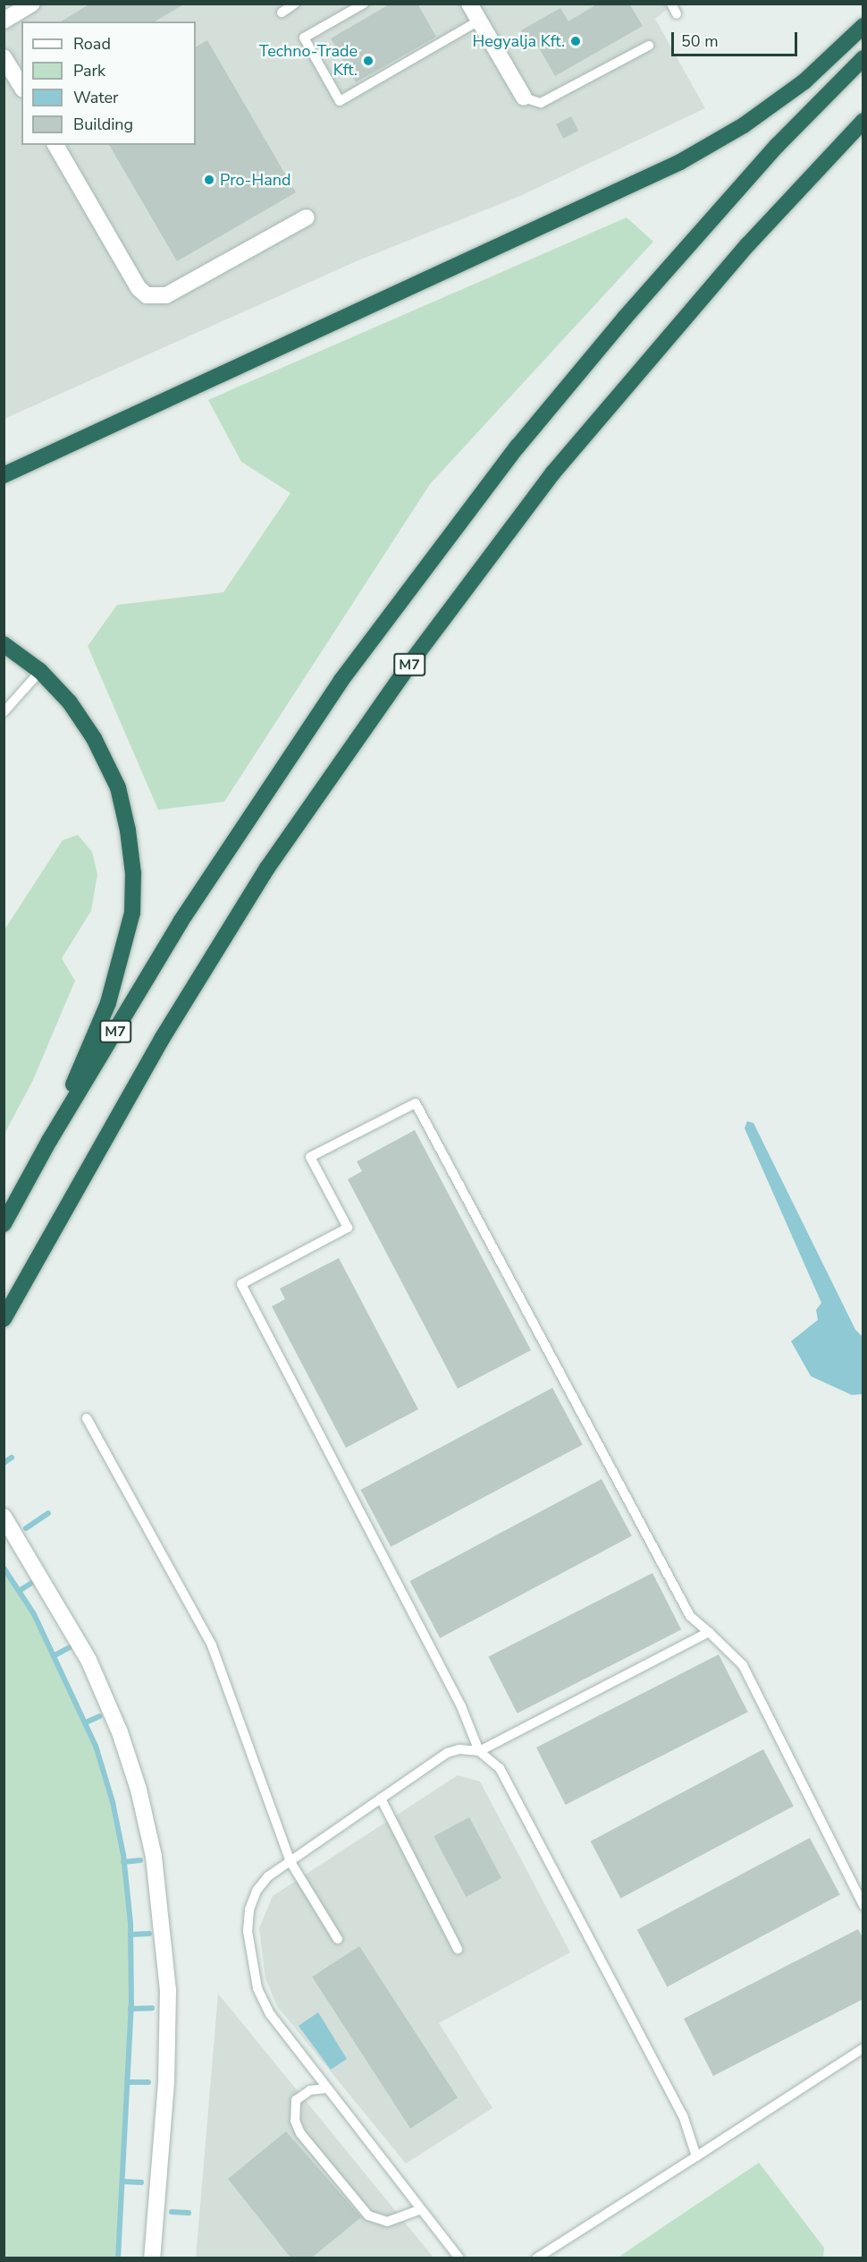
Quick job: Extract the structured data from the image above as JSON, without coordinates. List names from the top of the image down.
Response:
{
  "streets": {
    "highway": ["M7"]
  },
  "places": ["Hegyalja Kft.", "Techno-Trade Kft.", "Pro-Hand"],
  "legend": [
    "Road",
    "Park",
    "Water",
    "Building"
  ],
  "scale_bar": "50 m"
}
